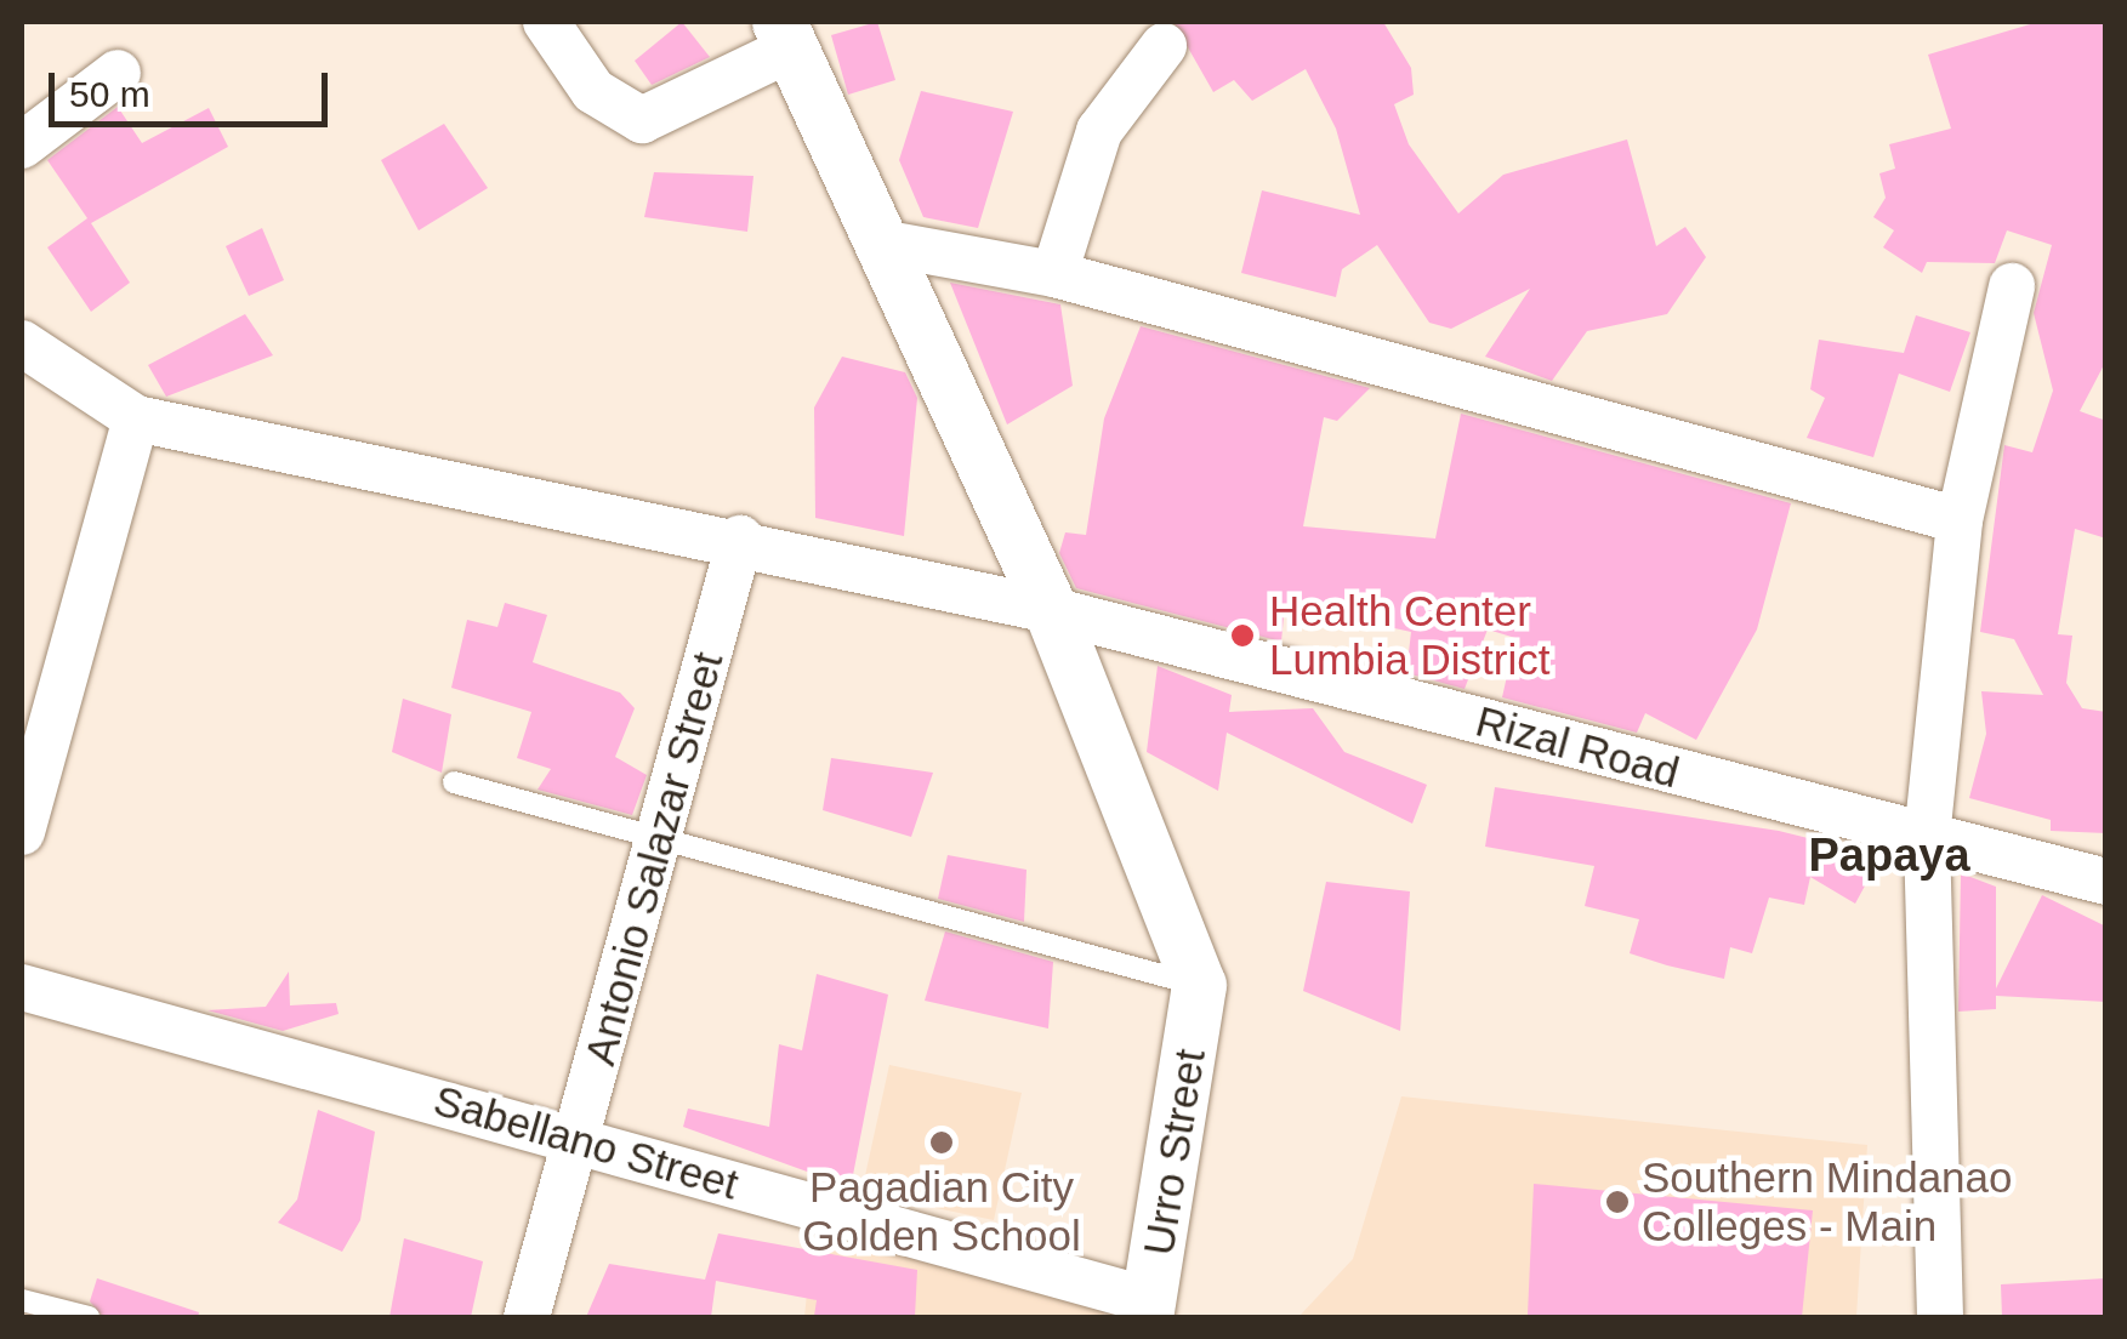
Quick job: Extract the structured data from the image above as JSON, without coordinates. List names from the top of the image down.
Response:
{
  "streets": {
    "street": [
      "Rizal Road",
      "Antonio Salazar Street",
      "Sabellano Street",
      "Urro Street"
    ]
  },
  "crossings": [
    ["Rizal Road", "Antonio Salazar Street"],
    ["Antonio Salazar Street", "Sabellano Street"],
    ["Sabellano Street", "Urro Street"]
  ],
  "districts": ["Papaya"],
  "places": ["Health Center Lumbia District", "Pagadian City Golden School", "Southern Mindanao Colleges - Main"],
  "scale_bar": "50 m"
}
